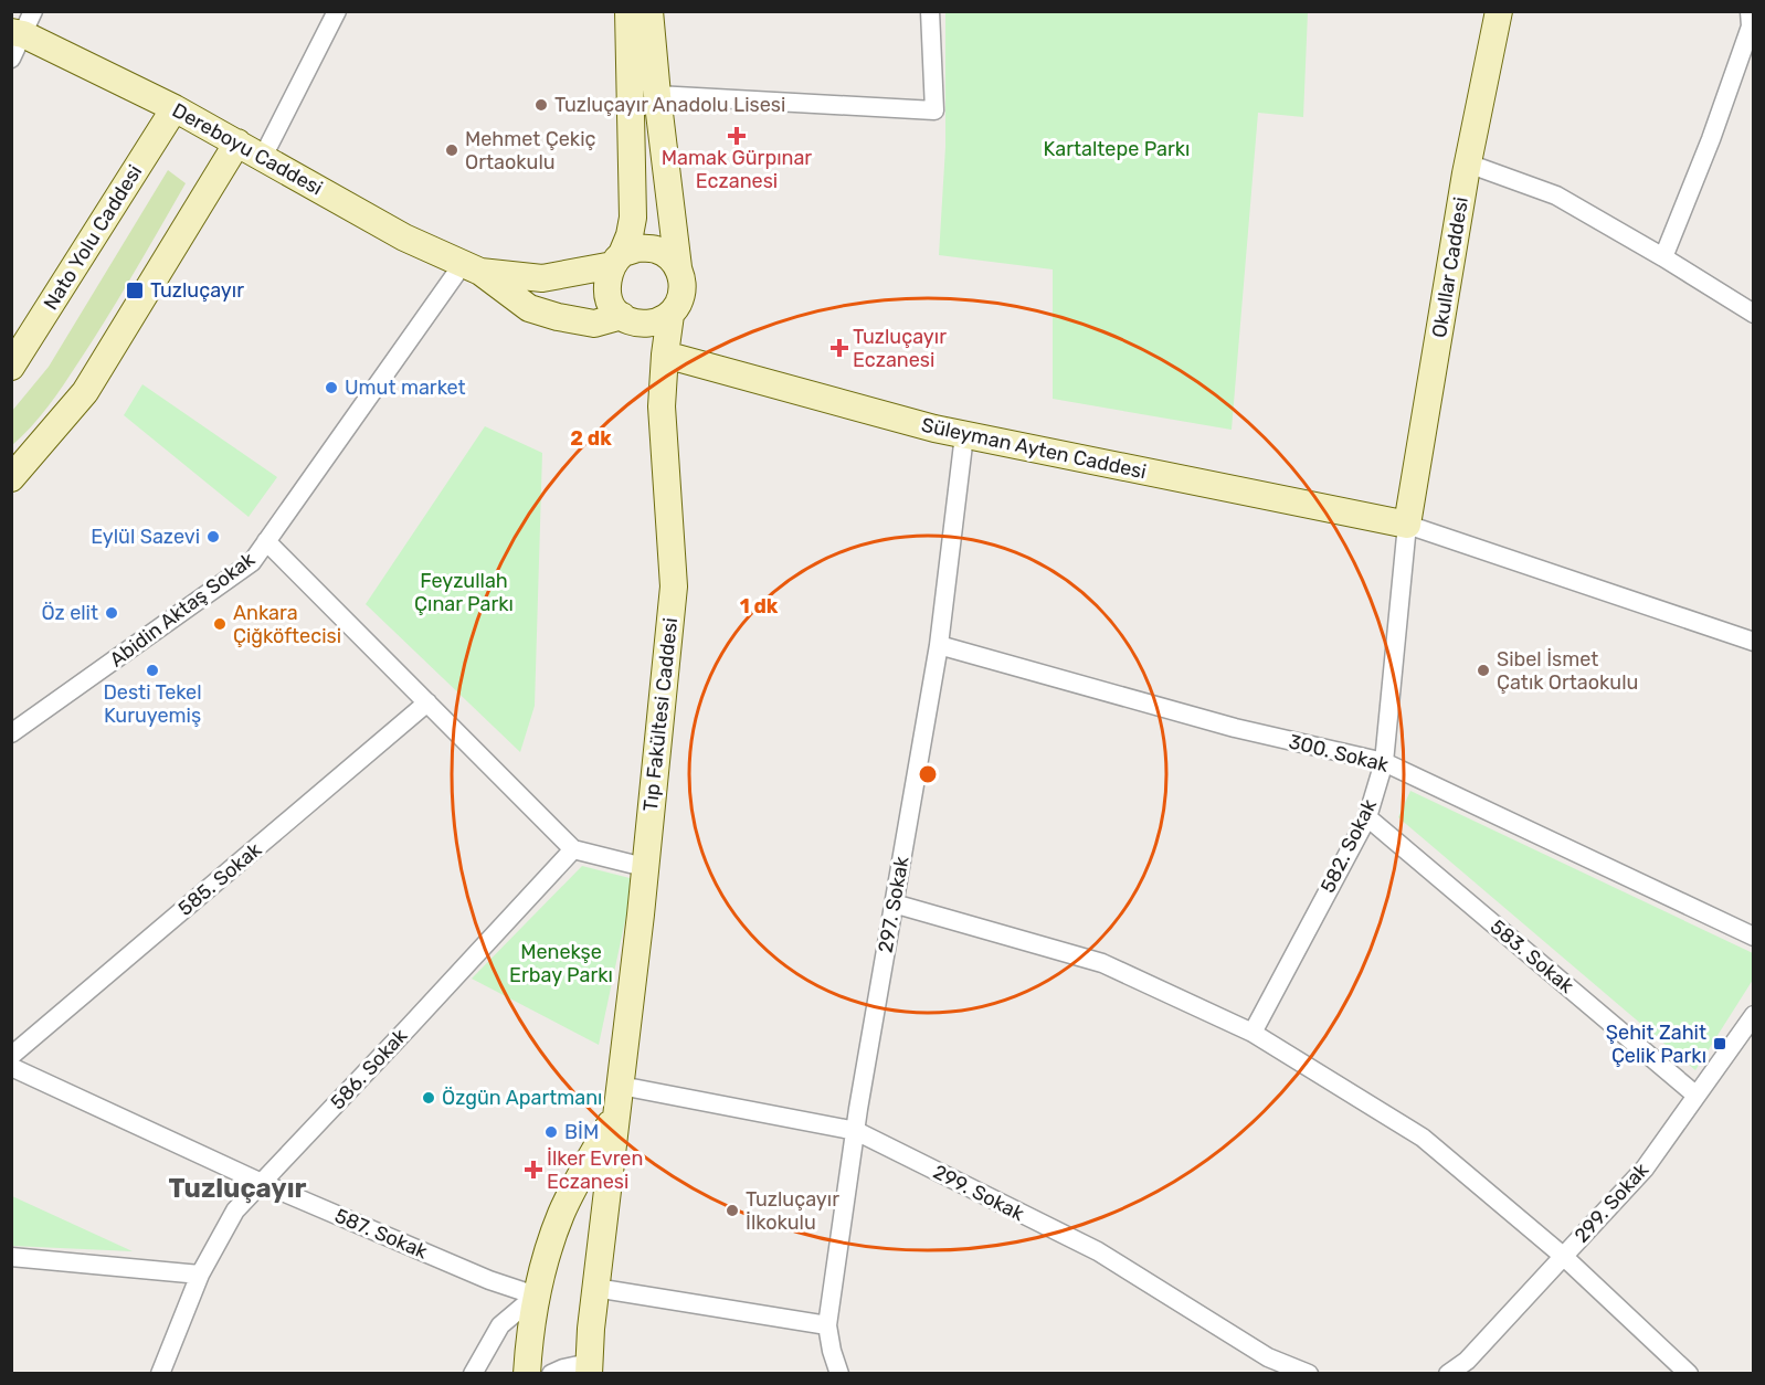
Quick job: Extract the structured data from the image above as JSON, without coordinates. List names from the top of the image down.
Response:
{
  "streets": {
    "main road": [
      "Dereboyu Caddesi",
      "Nato Yolu Caddesi",
      "Okullar Caddesi",
      "Süleyman Ayten Caddesi",
      "Tıp Fakültesi Caddesi"
    ],
    "street": [
      "Abidin Aktaş Sokak",
      "300. Sokak",
      "582. Sokak",
      "585. Sokak",
      "297. Sokak",
      "583. Sokak",
      "586. Sokak",
      "299. Sokak",
      "587. Sokak"
    ]
  },
  "crossings": [
    ["Dereboyu Caddesi", "Nato Yolu Caddesi"],
    ["Dereboyu Caddesi", "Abidin Aktaş Sokak"],
    ["Okullar Caddesi", "Süleyman Ayten Caddesi"],
    ["Okullar Caddesi", "582. Sokak"],
    ["Süleyman Ayten Caddesi", "Tıp Fakültesi Caddesi"],
    ["Süleyman Ayten Caddesi", "582. Sokak"],
    ["Süleyman Ayten Caddesi", "297. Sokak"],
    ["Tıp Fakültesi Caddesi", "299. Sokak"],
    ["300. Sokak", "582. Sokak"],
    ["300. Sokak", "297. Sokak"],
    ["582. Sokak", "583. Sokak"],
    ["297. Sokak", "299. Sokak"],
    ["583. Sokak", "299. Sokak"],
    ["586. Sokak", "587. Sokak"]
  ],
  "districts": ["Tuzluçayır"],
  "parks": ["Kartaltepe Parkı", "Feyzullah Çınar Parkı", "Menekşe Erbay Parkı"],
  "places": {
    "other": [
      "Tuzluçayır Anadolu Lisesi",
      "Mehmet Çekiç Ortaokulu",
      "Umut market",
      "Eylül Sazevi",
      "Öz elit",
      "Ankara Çiğköftecisi",
      "Desti Tekel Kuruyemiş",
      "Sibel İsmet Çatık Ortaokulu",
      "Özgün Apartmanı",
      "BİM",
      "Tuzluçayır İlkokulu"
    ],
    "health": ["Mamak Gürpınar Eczanesi", "Tuzluçayır Eczanesi", "İlker Evren Eczanesi"],
    "transit": ["Tuzluçayır", "Şehit Zahit Çelik Parkı"]
  },
  "rings": ["2 dk", "1 dk"]
}
